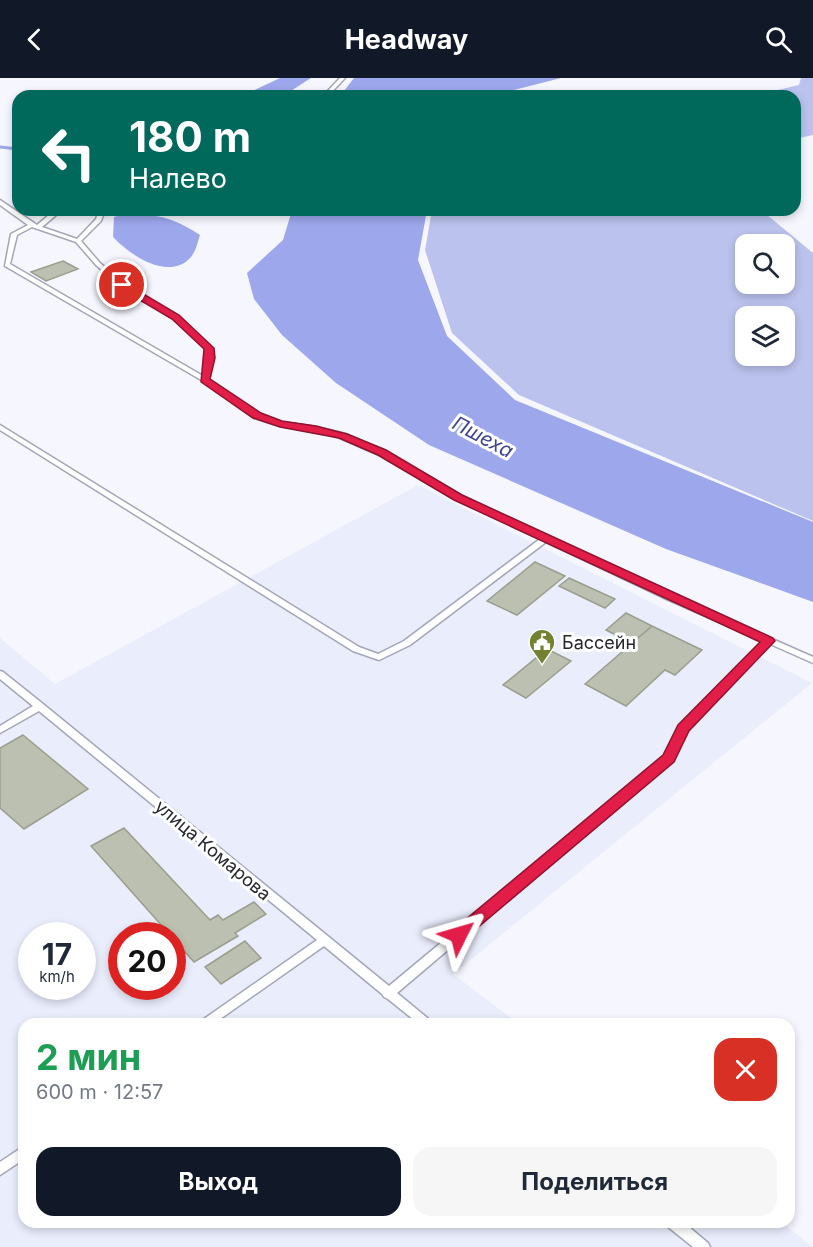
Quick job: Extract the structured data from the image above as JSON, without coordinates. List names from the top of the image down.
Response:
{
  "streets": {
    "lane": ["улица Комарова"]
  },
  "water": ["Пшеха"],
  "places": {
    "public building": ["Бассейн"]
  },
  "page": {
    "header": "Headway",
    "turn": ["180 m", "Налево"],
    "speed": "17 km/h",
    "limit": "20",
    "heading": ["2 мин", "600 m · 12:57"],
    "buttons": ["Выход", "Поделиться"]
  }
}
